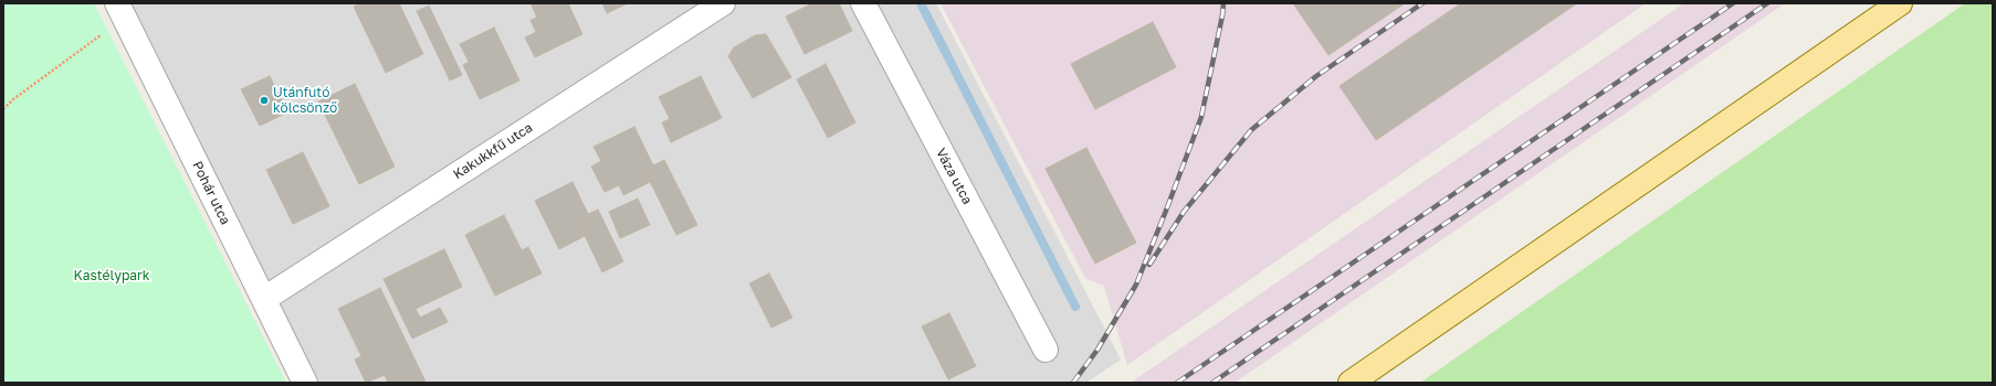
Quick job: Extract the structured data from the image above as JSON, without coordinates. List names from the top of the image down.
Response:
{
  "streets": {
    "street": ["Kakukkfű utca", "Váza utca", "Pohár utca"]
  },
  "crossings": [
    ["Kakukkfű utca", "Pohár utca"]
  ],
  "parks": ["Kastélypark"],
  "places": ["Utánfutó kölcsönző"]
}
